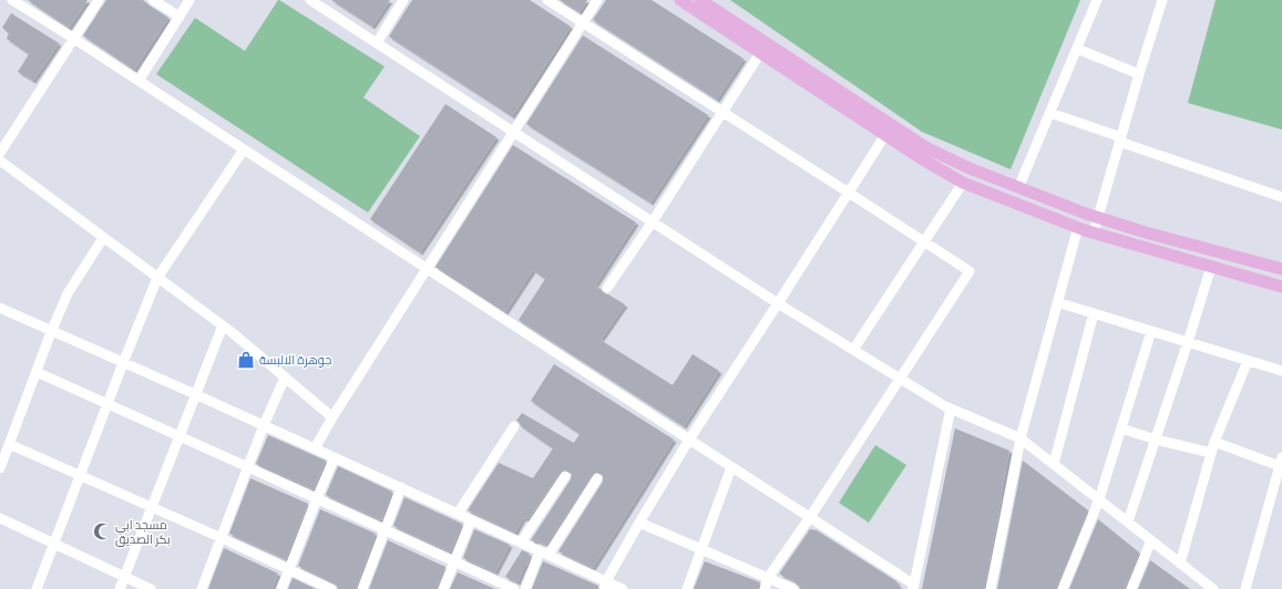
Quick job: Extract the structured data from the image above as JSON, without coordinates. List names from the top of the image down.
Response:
{
  "places": {
    "shop": ["جوهرة الالبسة"],
    "mosque": ["مسجد ابي بكر الصديق"]
  }
}
